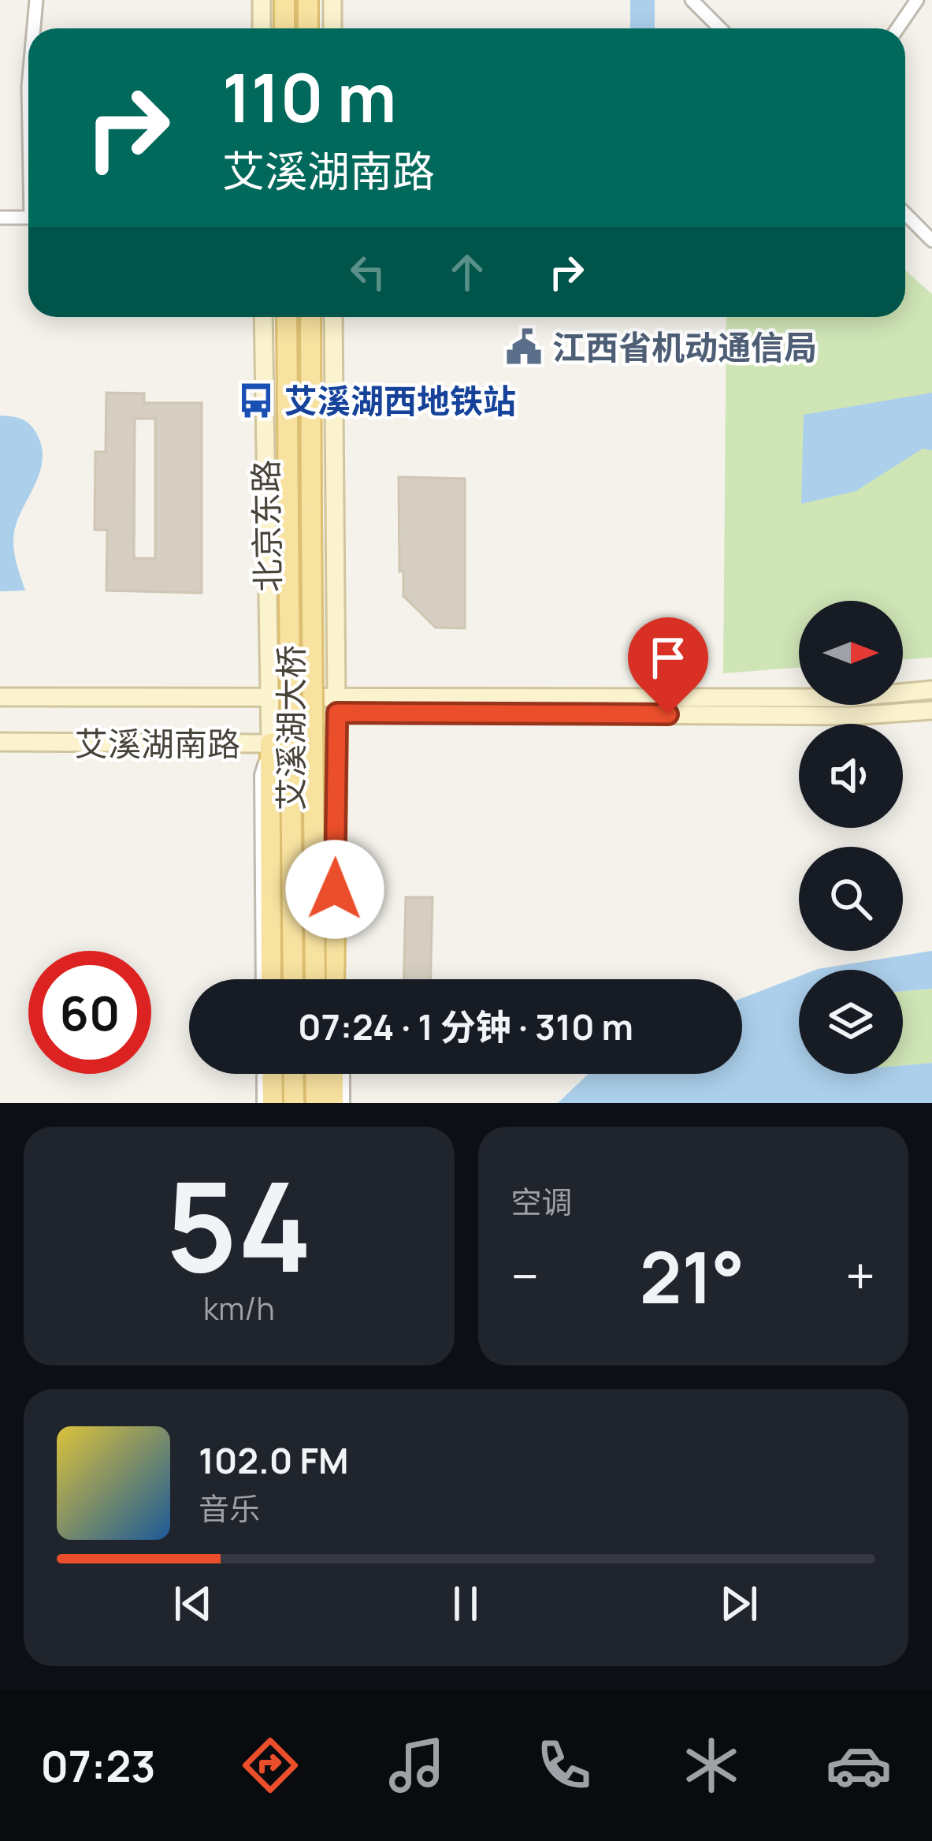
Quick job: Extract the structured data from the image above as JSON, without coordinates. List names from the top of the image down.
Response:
{
  "streets": {
    "main road": ["北京东路", "艾溪湖大桥", "艾溪湖南路"]
  },
  "crossings": [
    ["北京东路", "艾溪湖大桥"],
    ["北京东路", "艾溪湖南路"]
  ],
  "places": {
    "public building": ["江西省机动通信局"],
    "bus stop": ["艾溪湖西地铁站"]
  },
  "north": "right",
  "page": {
    "turn": ["110 m", "艾溪湖南路"],
    "limit": "60",
    "trip": "07:24 · 1 分钟 · 310 m",
    "tile": [
      ["54", "km/h"],
      "空调"
    ],
    "heat": ["−", "21°", "+"],
    "song": ["102.0 FM", "音乐"],
    "tabs": "07:23"
  }
}
